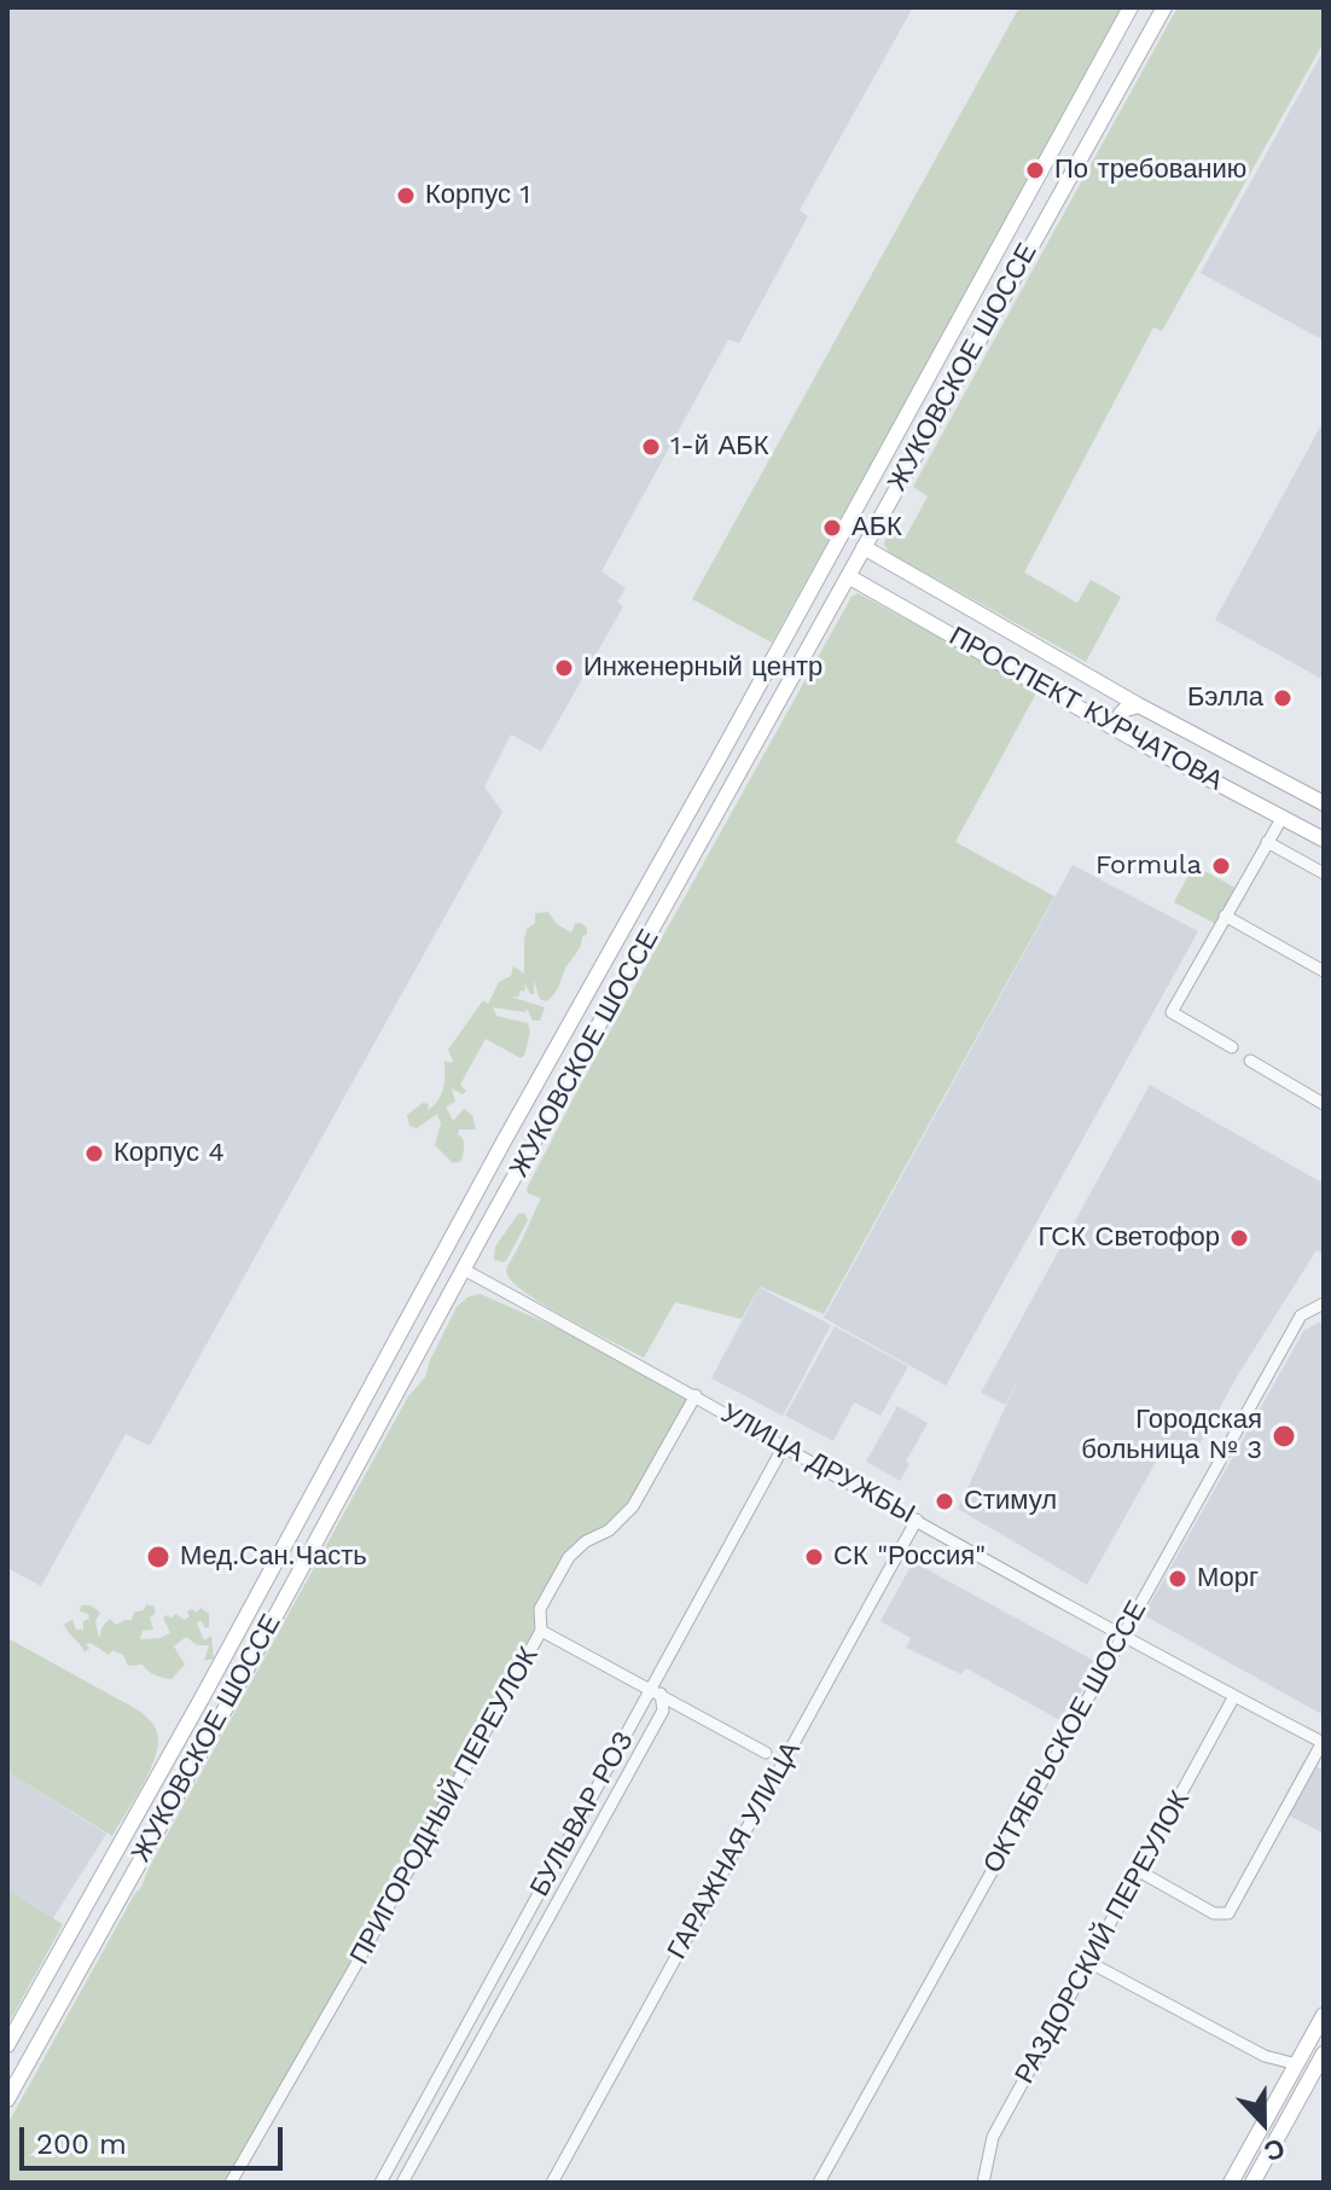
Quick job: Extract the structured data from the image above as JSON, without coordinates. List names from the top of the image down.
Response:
{
  "streets": {
    "main road": ["ЖУКОВСКОЕ ШОССЕ", "ПРОСПЕКТ КУРЧАТОВА"],
    "street": [
      "УЛИЦА ДРУЖБЫ",
      "ОКТЯБРЬСКОЕ ШОССЕ",
      "ПРИГОРОДНЫЙ ПЕРЕУЛОК",
      "БУЛЬВАР РОЗ",
      "ГАРАЖНАЯ УЛИЦА",
      "РАЗДОРСКИЙ ПЕРЕУЛОК"
    ]
  },
  "crossings": [
    ["ЖУКОВСКОЕ ШОССЕ", "ПРОСПЕКТ КУРЧАТОВА"],
    ["ЖУКОВСКОЕ ШОССЕ", "УЛИЦА ДРУЖБЫ"],
    ["УЛИЦА ДРУЖБЫ", "ОКТЯБРЬСКОЕ ШОССЕ"],
    ["УЛИЦА ДРУЖБЫ", "ПРИГОРОДНЫЙ ПЕРЕУЛОК"],
    ["УЛИЦА ДРУЖБЫ", "БУЛЬВАР РОЗ"],
    ["УЛИЦА ДРУЖБЫ", "ГАРАЖНАЯ УЛИЦА"],
    ["УЛИЦА ДРУЖБЫ", "РАЗДОРСКИЙ ПЕРЕУЛОК"]
  ],
  "places": [
    "По требованию",
    "Корпус 1",
    "1-й АБК",
    "АБК",
    "Инженерный центр",
    "Бэлла",
    "Formula",
    "Корпус 4",
    "ГСК Светофор",
    "Городская больница № 3",
    "Стимул",
    "Мед.Сан.Часть",
    "СК \"Россия\"",
    "Морг"
  ],
  "scale_bar": "200 m",
  "north": "bottom"
}
